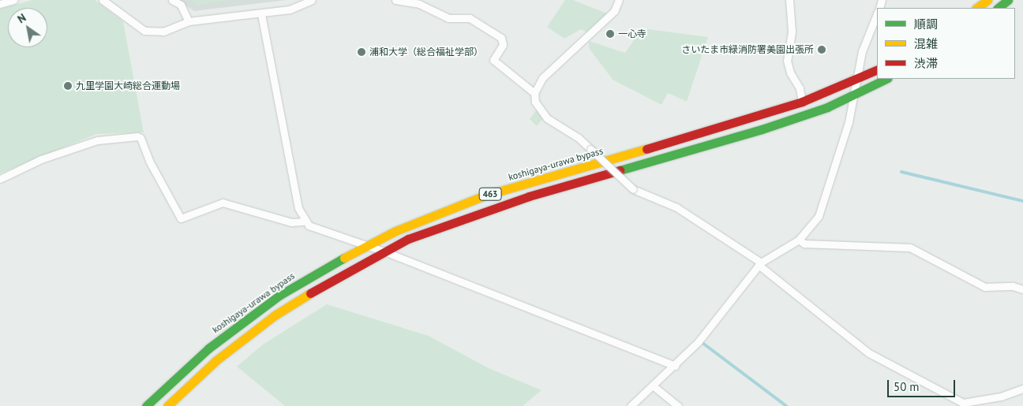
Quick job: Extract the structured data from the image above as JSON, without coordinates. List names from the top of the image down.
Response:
{
  "streets": {
    "highway": ["koshigaya-urawa bypass", "463"]
  },
  "places": [
    "一心寺",
    "さいたま市緑消防署美園出張所",
    "浦和大学（総合福祉学部）",
    "九里学園大崎総合運動場"
  ],
  "legend": ["順調", "混雑", "渋滞"],
  "scale_bar": "50 m",
  "north": "top left"
}
